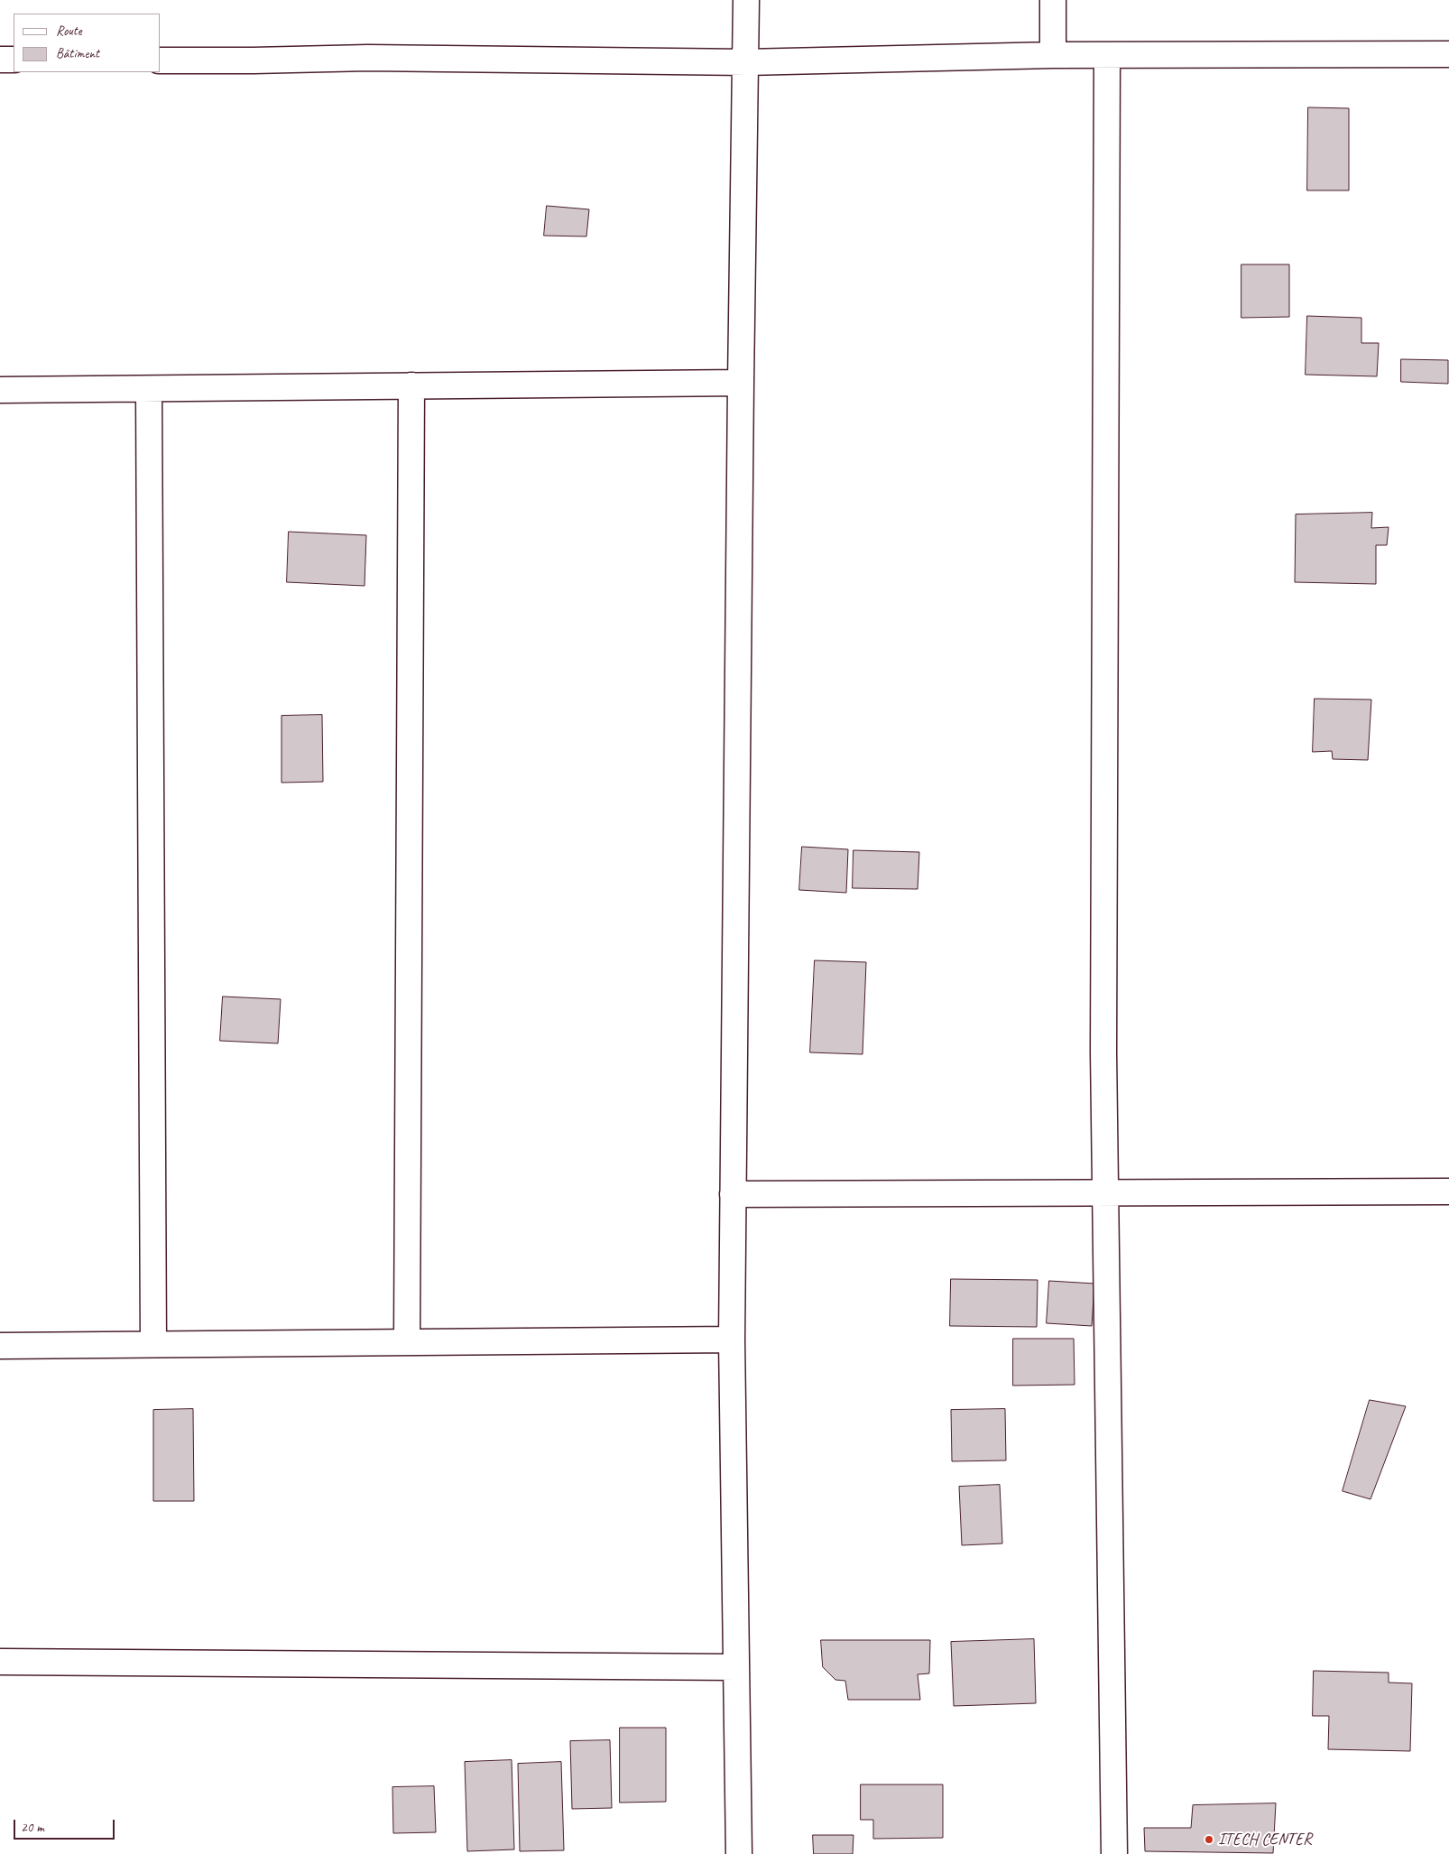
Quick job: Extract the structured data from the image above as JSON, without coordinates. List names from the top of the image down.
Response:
{
  "places": ["ITECH CENTER"],
  "legend": ["Route", "Bâtiment"],
  "scale_bar": "20 m"
}
